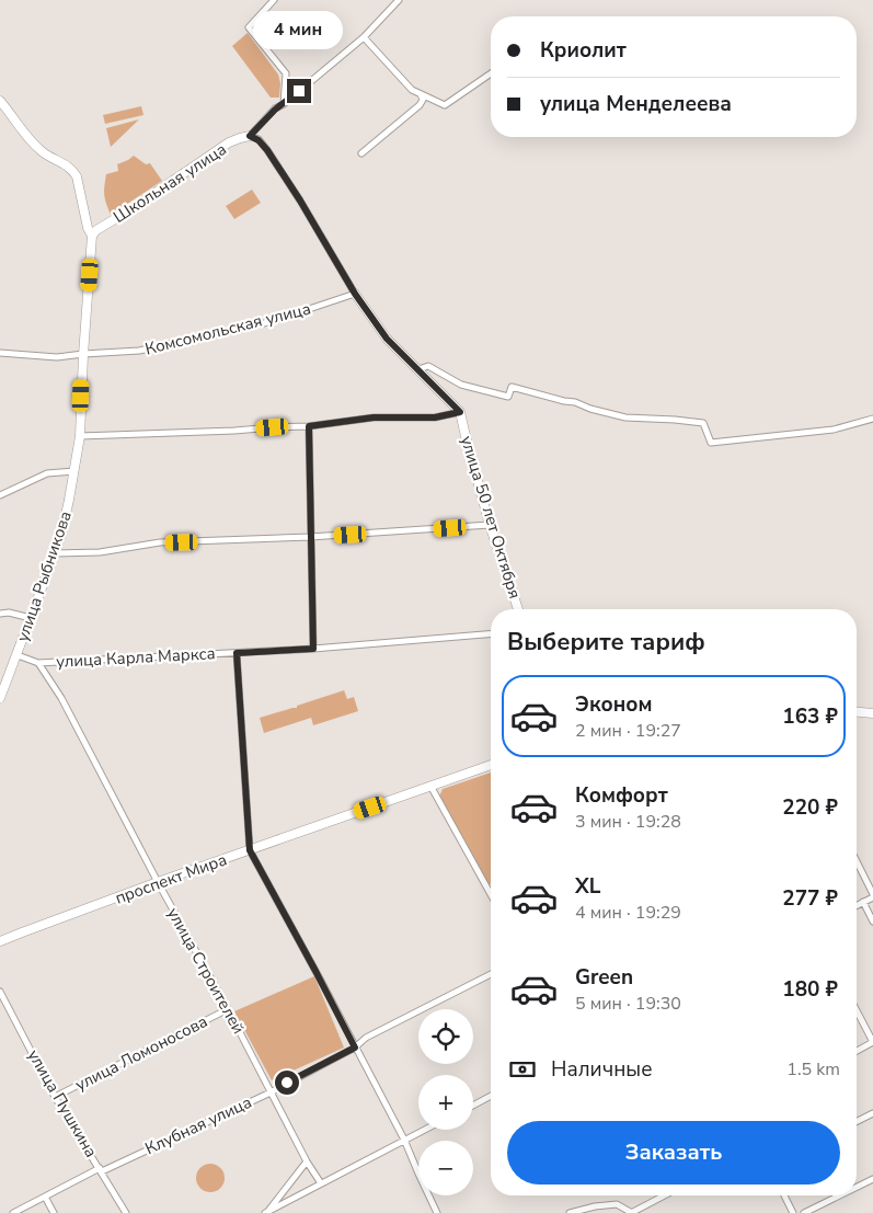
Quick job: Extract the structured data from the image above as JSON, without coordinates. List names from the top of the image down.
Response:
{
  "streets": {
    "street": [
      "Школьная улица",
      "Комсомольская улица",
      "улица 50 лет Октября",
      "улица Рыбникова",
      "улица Карла Маркса",
      "проспект Мира",
      "улица Строителей",
      "улица Ломоносова",
      "улица Пушкина",
      "Клубная улица"
    ]
  },
  "crossings": [
    ["Комсомольская улица", "улица 50 лет Октября"],
    ["Комсомольская улица", "улица Рыбникова"],
    ["улица Карла Маркса", "улица Строителей"],
    ["проспект Мира", "улица Строителей"],
    ["улица Строителей", "улица Ломоносова"],
    ["улица Строителей", "Клубная улица"],
    ["улица Ломоносова", "улица Пушкина"],
    ["улица Пушкина", "Клубная улица"]
  ],
  "page": {
    "bubble": "4 мин",
    "banner": ["Криолит", "улица Менделеева"],
    "heading": "Выберите тариф",
    "list": [
      {
        "name": "Эконом",
        "note": "2 мин · 19:27",
        "value": "163 ₽"
      },
      {
        "name": "Комфорт",
        "note": "3 мин · 19:28",
        "value": "220 ₽"
      },
      {
        "name": "XL",
        "note": "4 мин · 19:29",
        "value": "277 ₽"
      },
      {
        "name": "Green",
        "note": "5 мин · 19:30",
        "value": "180 ₽"
      }
    ],
    "map_buttons": ["+", "−"],
    "pay": ["Наличные", "1.5 km"],
    "buttons": "Заказать"
  }
}
